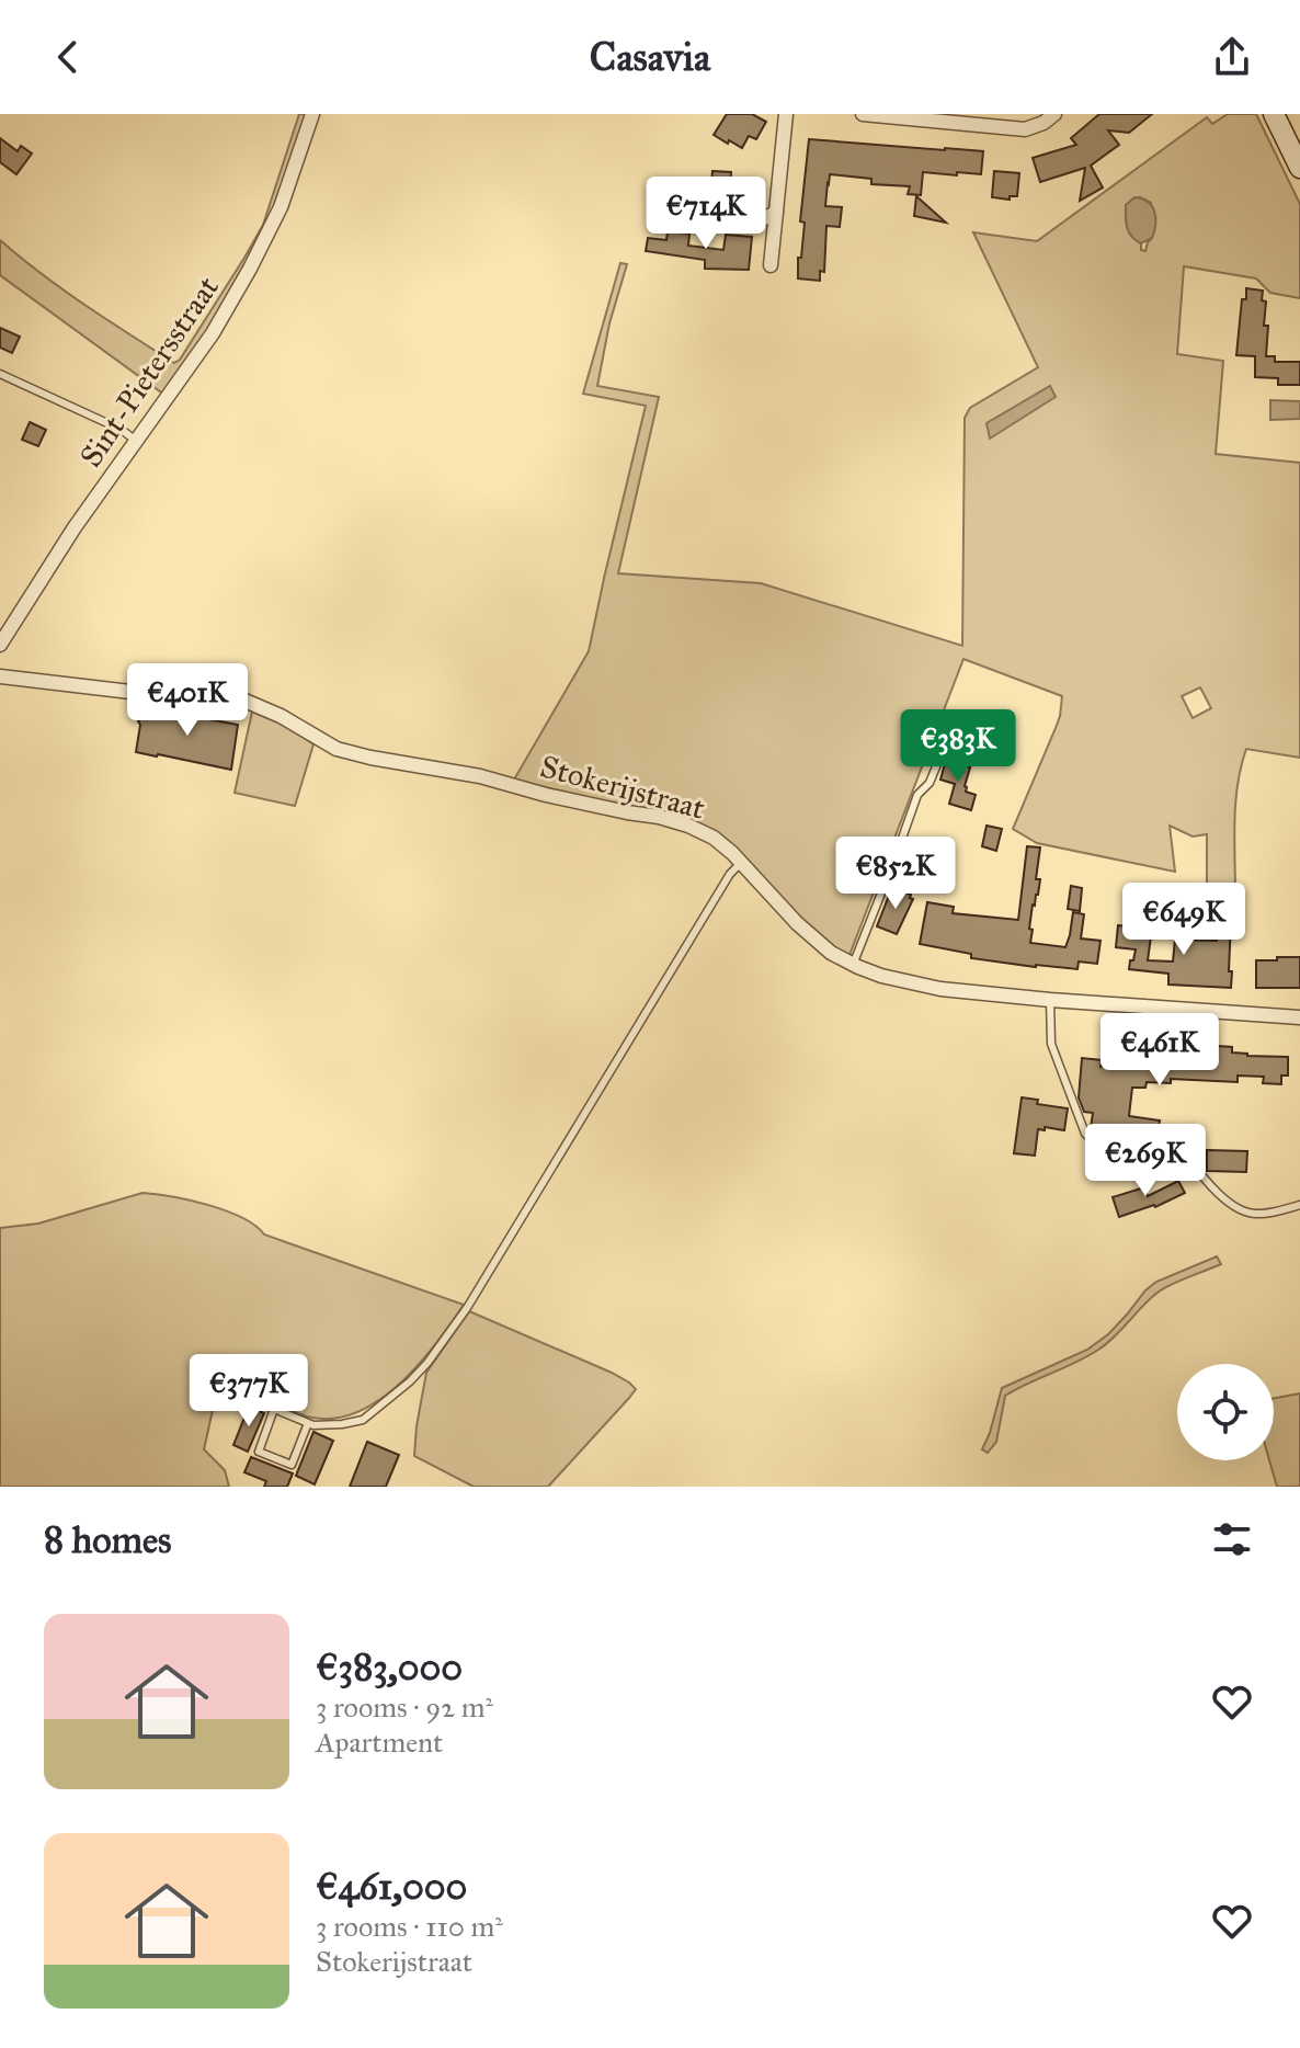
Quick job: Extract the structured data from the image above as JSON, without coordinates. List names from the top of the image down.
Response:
{
  "streets": {
    "street": ["Sint-Pietersstraat", "Stokerijstraat"]
  },
  "page": {
    "header": "Casavia",
    "price": [
      "€714K",
      "€401K",
      "€383K",
      "€852K",
      "€649K",
      "€461K",
      "€269K",
      "€377K"
    ],
    "heading": "8 homes",
    "list": [
      {
        "name": "€383,000",
        "note": "3 rooms · 92 m² · Apartment"
      },
      {
        "name": "€461,000",
        "note": "3 rooms · 110 m² · Stokerijstraat"
      }
    ]
  }
}
